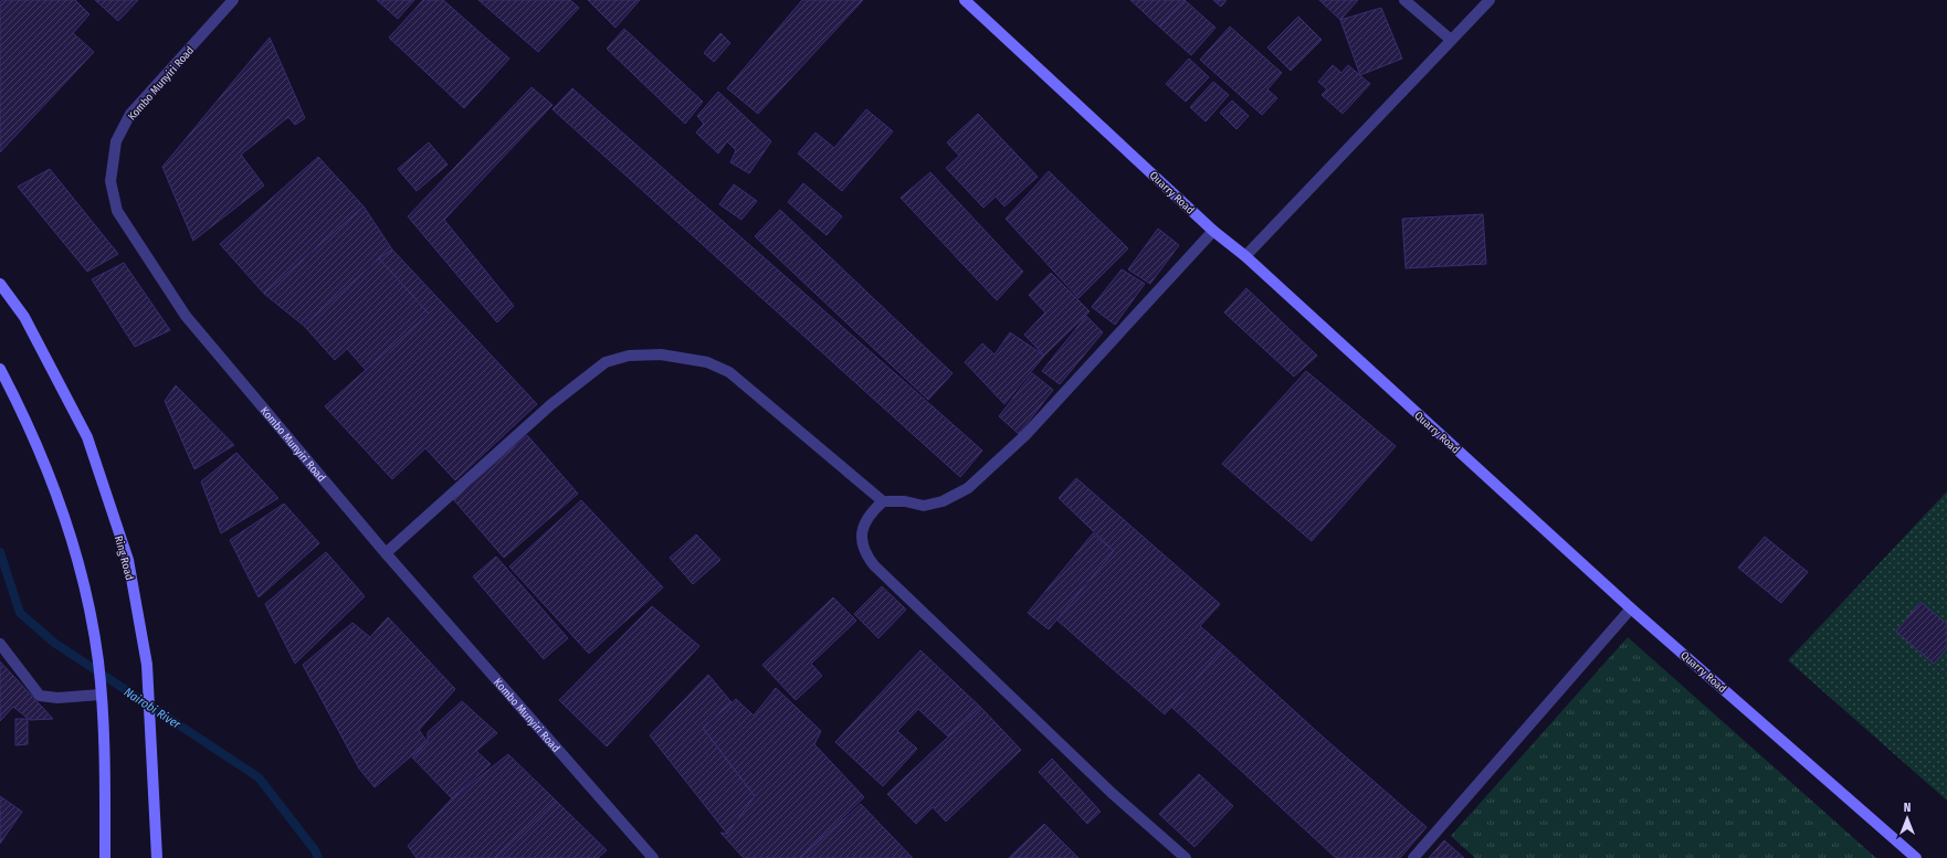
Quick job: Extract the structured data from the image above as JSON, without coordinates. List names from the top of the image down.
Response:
{
  "streets": {
    "main road": ["Quarry Road", "Ring Road"],
    "street": ["Kombo Munyiri Road"]
  },
  "water": ["Nairobi River"],
  "north": "top"
}
